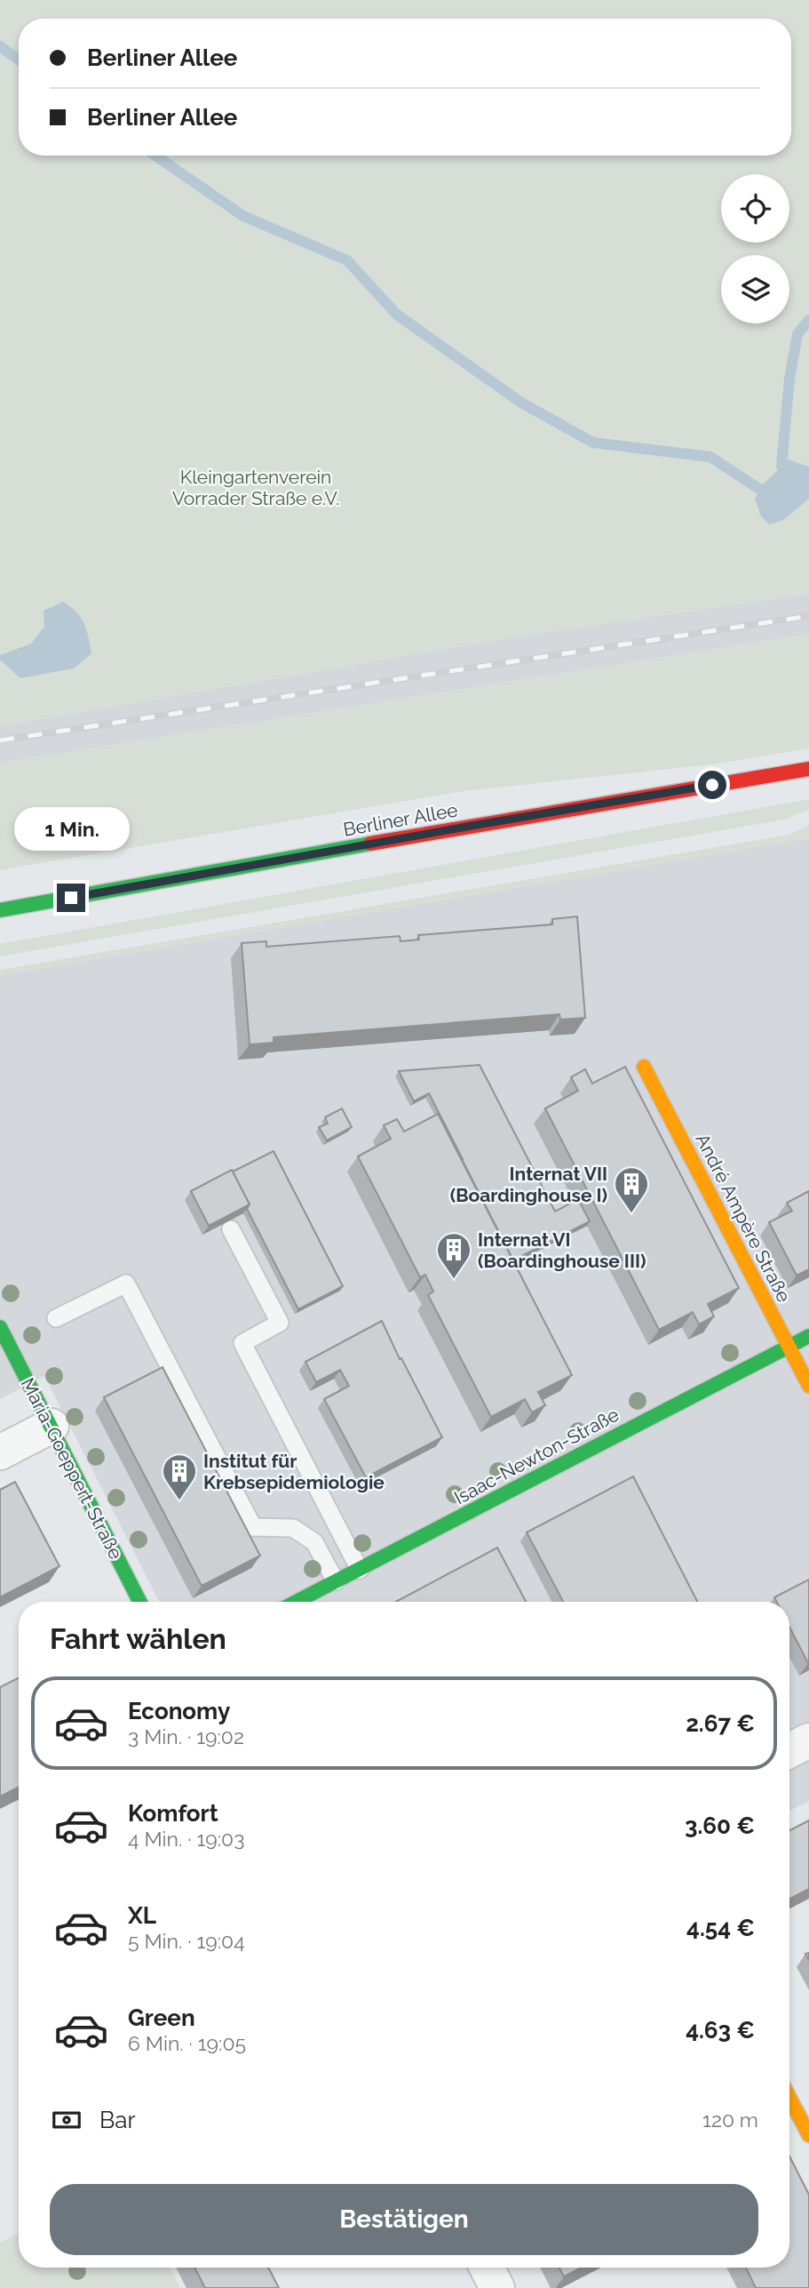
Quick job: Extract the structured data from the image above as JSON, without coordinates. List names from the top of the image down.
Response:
{
  "streets": {
    "street": [
      "Berliner Allee",
      "André Ampère Straße",
      "Isaac-Newton-Straße",
      "Maria-Goeppert-Straße"
    ]
  },
  "crossings": [
    ["André Ampère Straße", "Isaac-Newton-Straße"]
  ],
  "parks": ["Kleingartenverein Vorrader Straße e.V."],
  "places": {
    "building": ["Internat VII (Boardinghouse I)", "Internat VI (Boardinghouse III)", "Institut für Krebsepidemiologie"]
  },
  "page": {
    "banner": ["Berliner Allee", "Berliner Allee"],
    "bubble": "1 Min.",
    "heading": "Fahrt wählen",
    "list": [
      {
        "name": "Economy",
        "note": "3 Min. · 19:02",
        "value": "2.67 €"
      },
      {
        "name": "Komfort",
        "note": "4 Min. · 19:03",
        "value": "3.60 €"
      },
      {
        "name": "XL",
        "note": "5 Min. · 19:04",
        "value": "4.54 €"
      },
      {
        "name": "Green",
        "note": "6 Min. · 19:05",
        "value": "4.63 €"
      }
    ],
    "pay": ["Bar", "120 m"],
    "buttons": "Bestätigen"
  }
}
